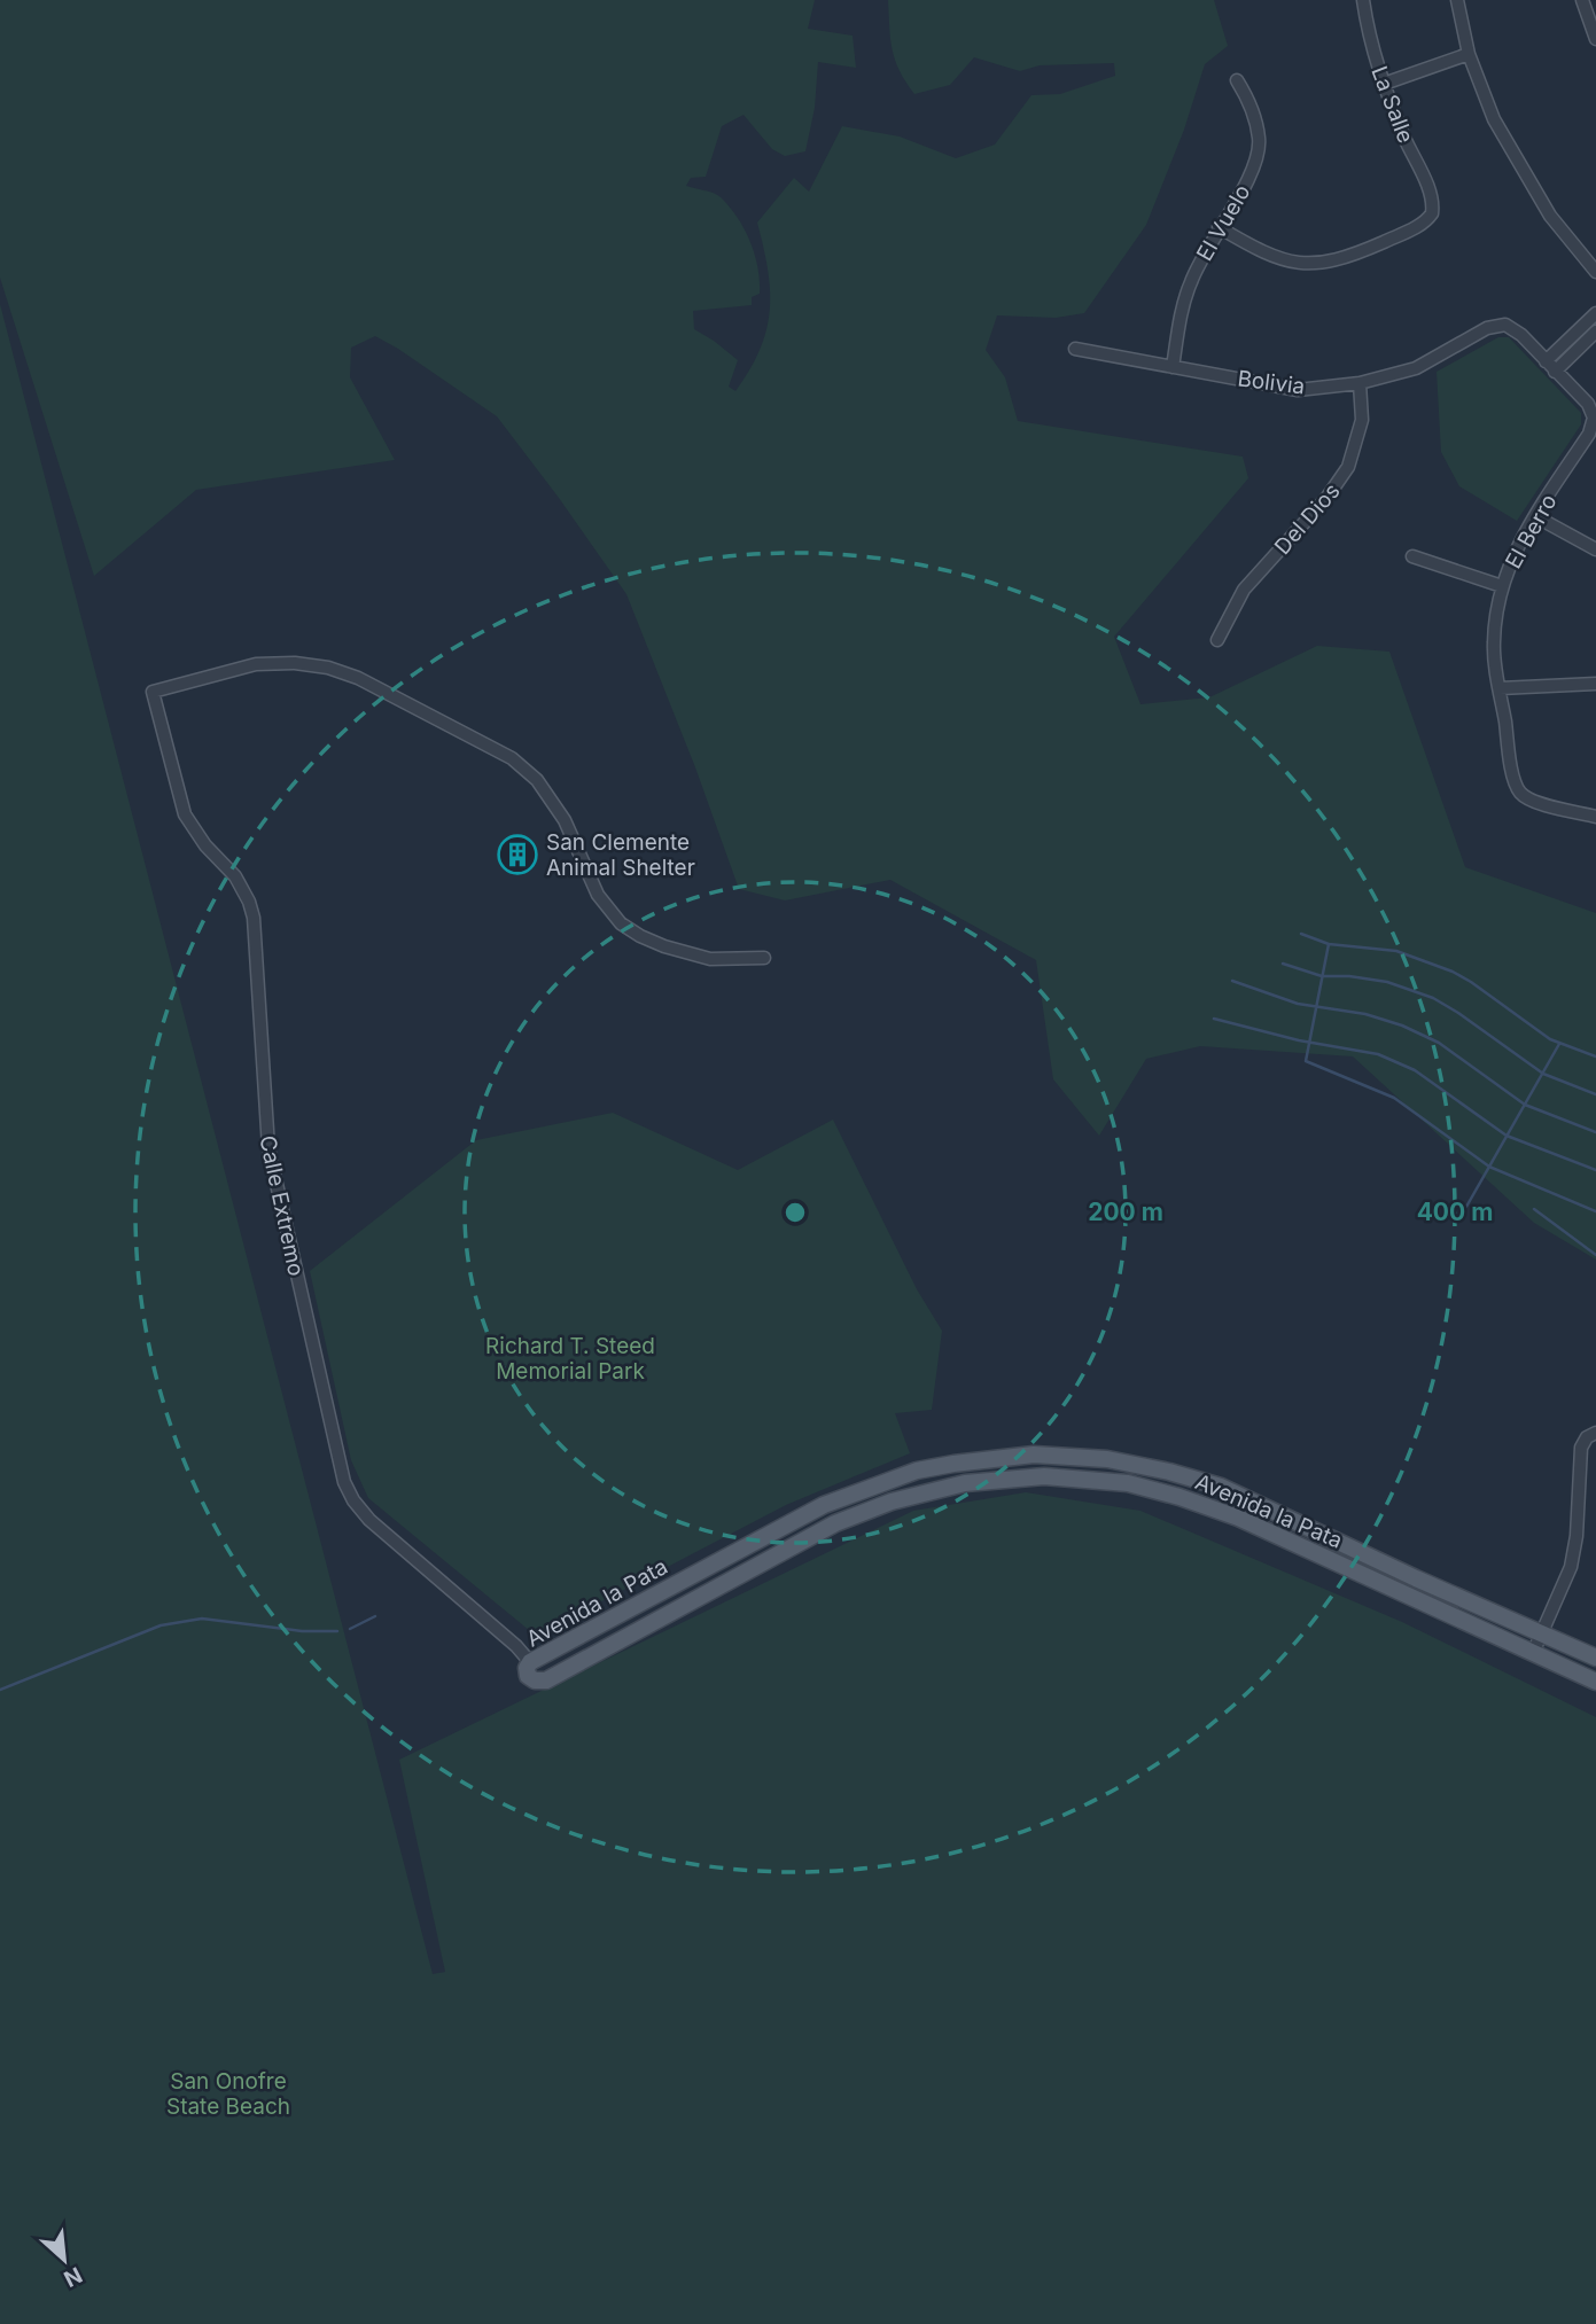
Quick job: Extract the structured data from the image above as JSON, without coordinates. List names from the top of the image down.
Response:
{
  "streets": {
    "main road": ["Avenida la Pata"],
    "street": [
      "La Salle",
      "El Vuelo",
      "Bolivia",
      "Del Dios",
      "El Berro",
      "Calle Extremo"
    ]
  },
  "crossings": [
    ["La Salle", "El Vuelo"],
    ["El Vuelo", "Bolivia"],
    ["Bolivia", "Del Dios"],
    ["Calle Extremo", "Avenida la Pata"]
  ],
  "parks": ["Richard T. Steed Memorial Park", "San Onofre State Beach"],
  "places": {
    "building": ["San Clemente Animal Shelter"]
  },
  "north": "bottom right",
  "rings": ["200 m", "400 m"]
}
